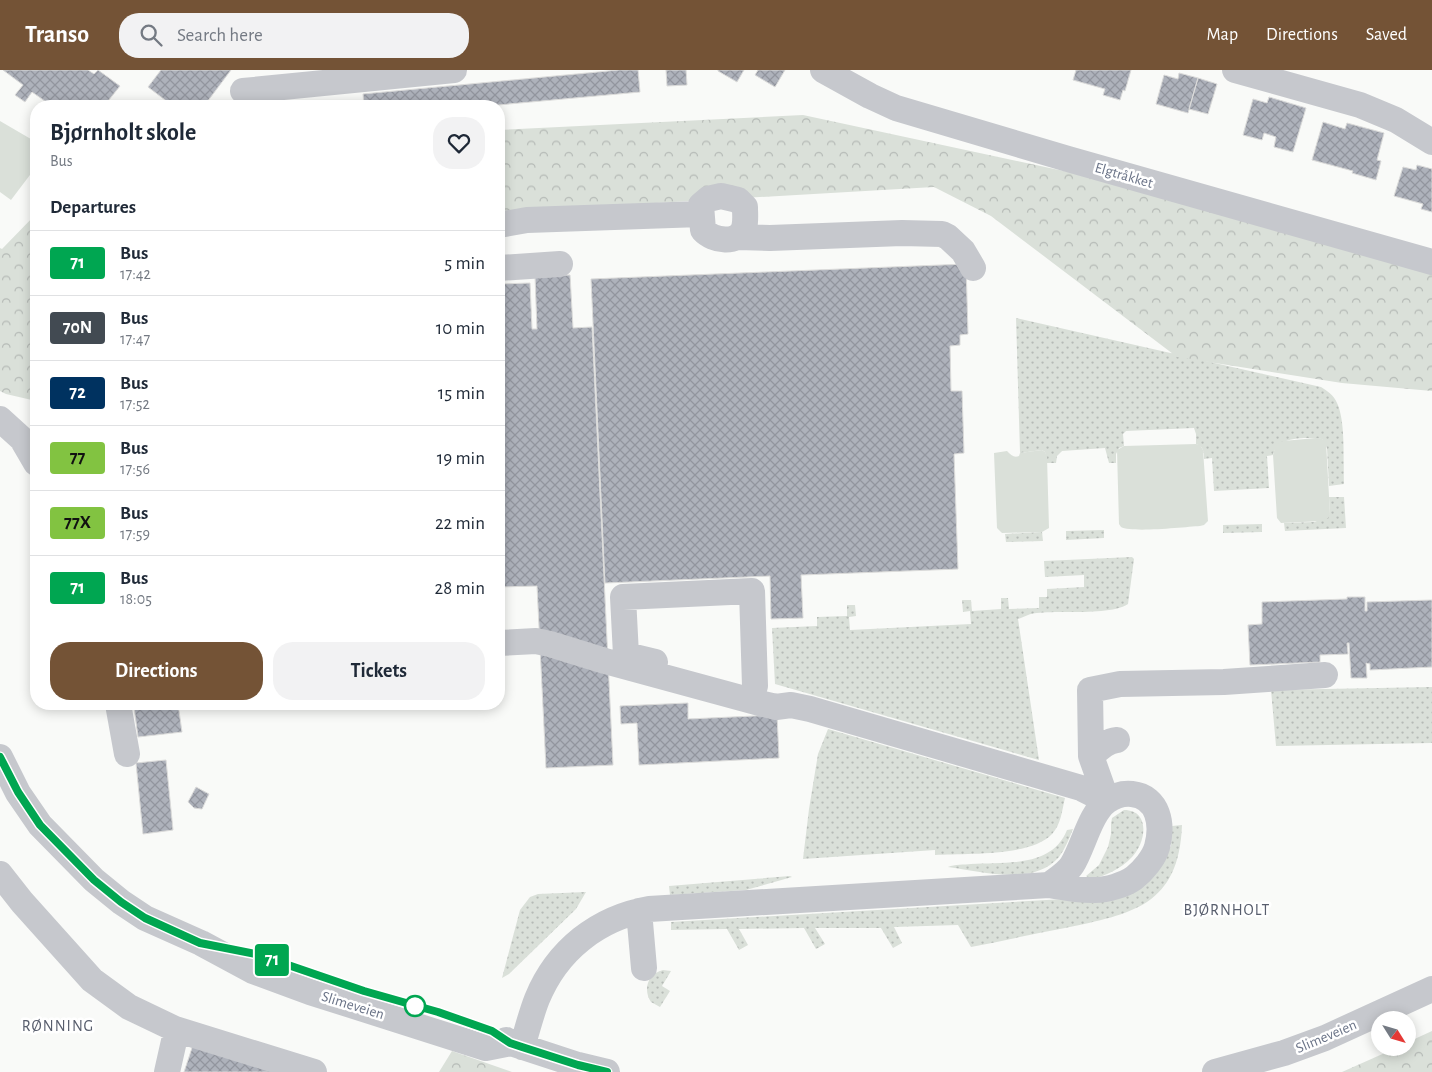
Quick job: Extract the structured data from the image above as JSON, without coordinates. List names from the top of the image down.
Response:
{
  "streets": {
    "street": ["Elgtråkket", "Slimeveien"]
  },
  "districts": ["BJØRNHOLT", "RØNNING"],
  "lines": ["bus line 71"],
  "north": "bottom right",
  "page": {
    "header": "Transo",
    "search": "Search here",
    "nav": ["Map", "Directions", "Saved"],
    "on_map": "71",
    "heading": [
      ["Bjørnholt skole", "Bus"],
      "Departures"
    ],
    "list": [
      {
        "mark": "71",
        "name": "Bus",
        "note": "17:42",
        "value": "5 min"
      },
      {
        "mark": "70N",
        "name": "Bus",
        "note": "17:47",
        "value": "10 min"
      },
      {
        "mark": "72",
        "name": "Bus",
        "note": "17:52",
        "value": "15 min"
      },
      {
        "mark": "77",
        "name": "Bus",
        "note": "17:56",
        "value": "19 min"
      },
      {
        "mark": "77X",
        "name": "Bus",
        "note": "17:59",
        "value": "22 min"
      },
      {
        "mark": "71",
        "name": "Bus",
        "note": "18:05",
        "value": "28 min"
      }
    ],
    "buttons": ["Directions", "Tickets"]
  }
}
